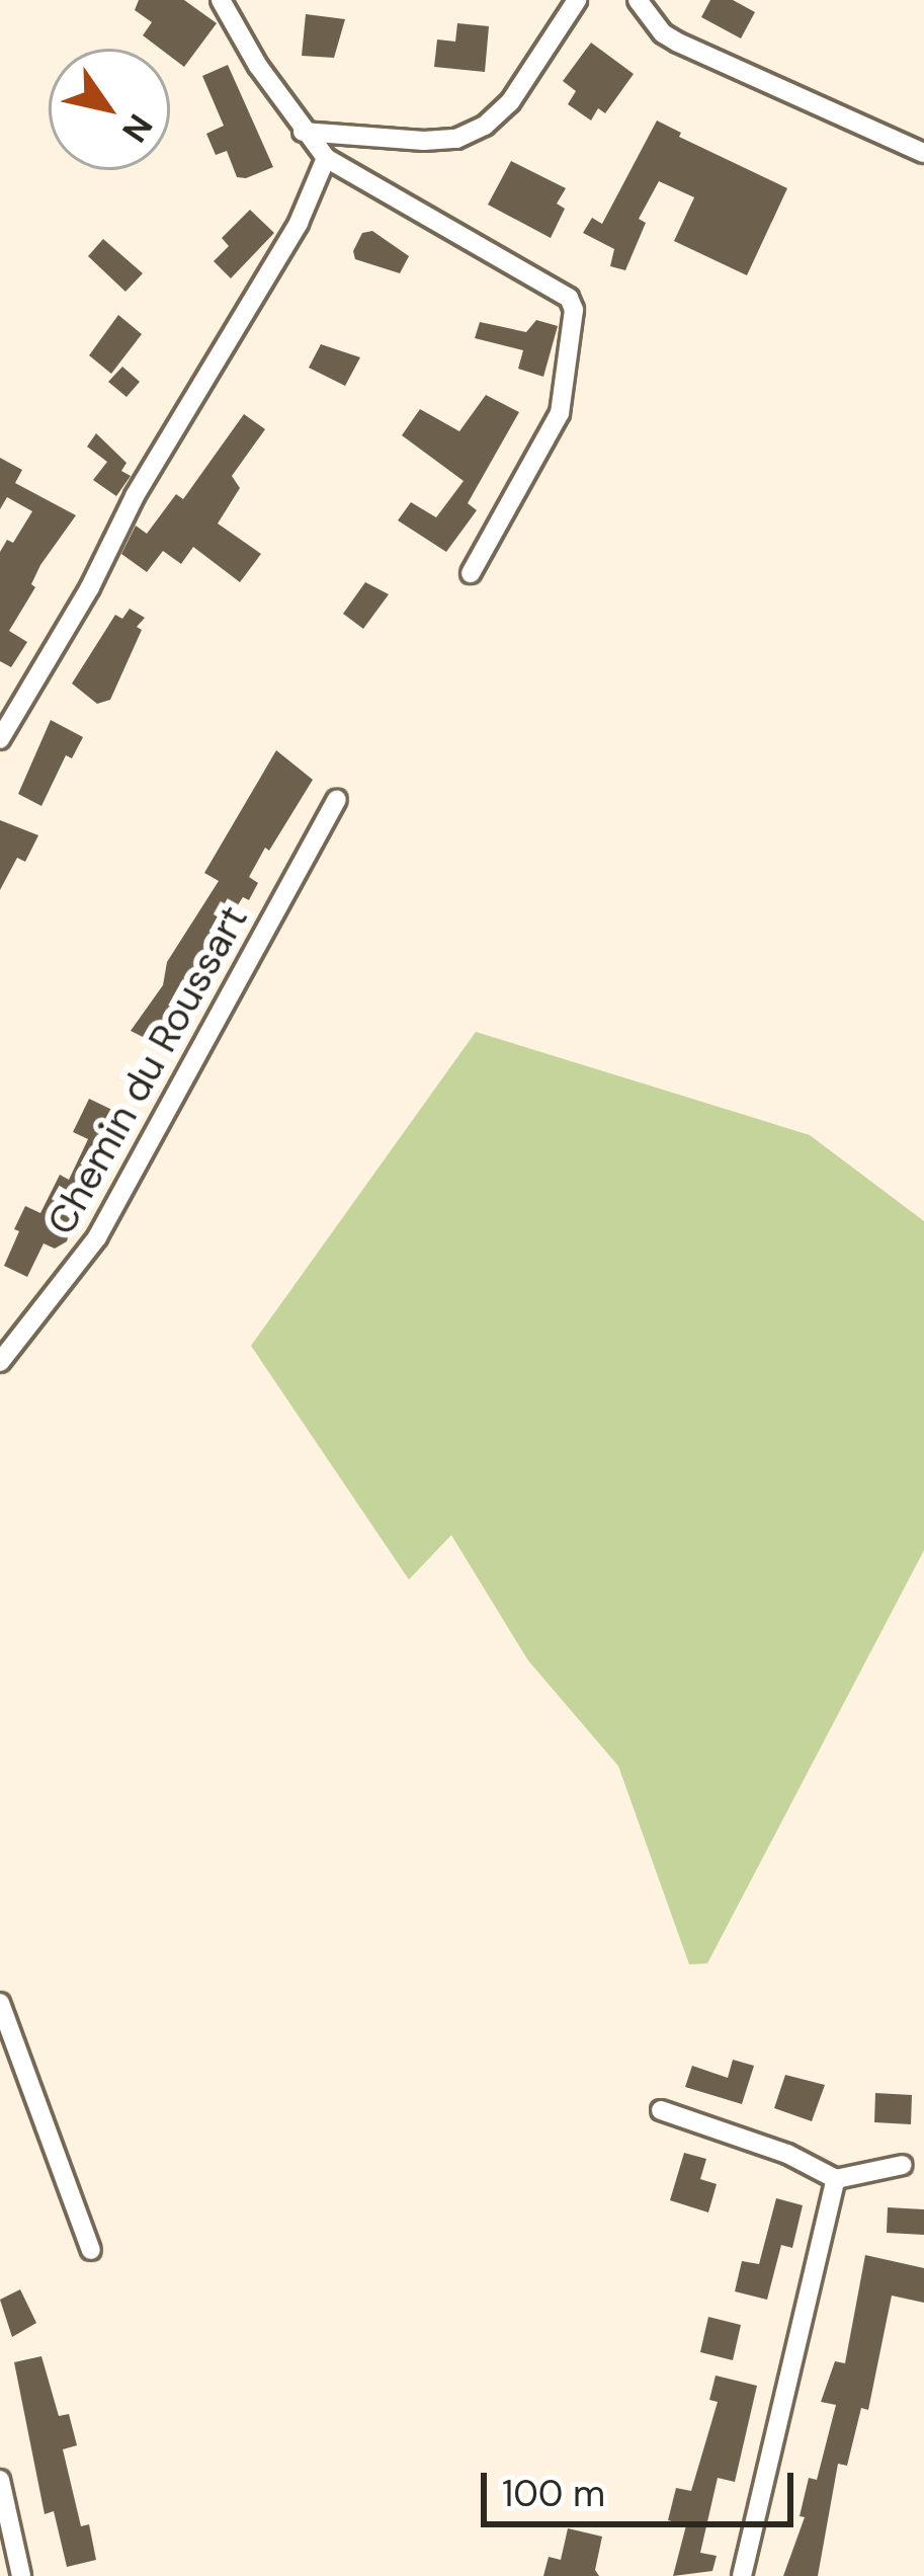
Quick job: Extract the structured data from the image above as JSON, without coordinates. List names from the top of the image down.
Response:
{
  "streets": {
    "street": ["Chemin du Roussart"]
  },
  "scale_bar": "100 m",
  "north": "bottom right"
}
